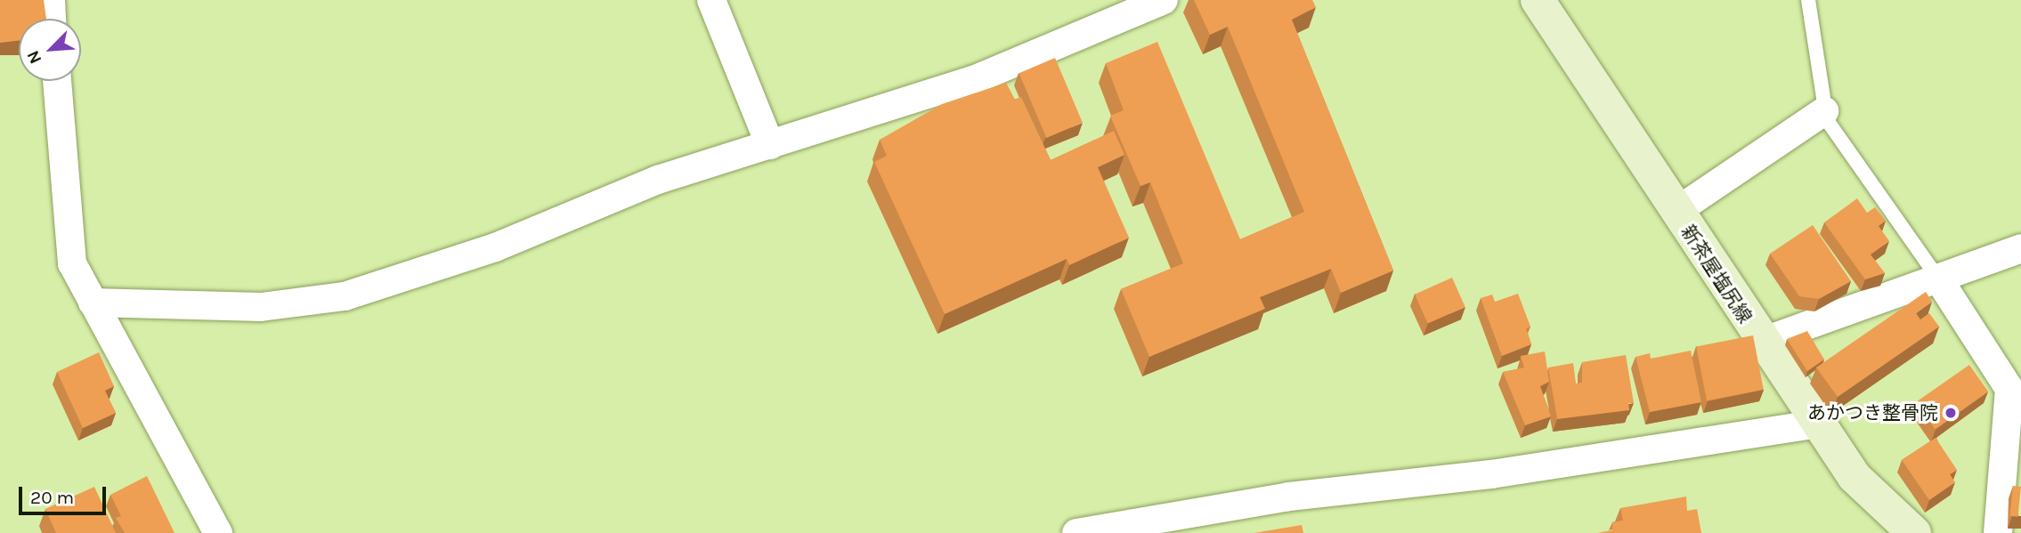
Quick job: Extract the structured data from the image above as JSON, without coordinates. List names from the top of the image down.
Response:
{
  "streets": {
    "main road": ["新茶屋塩尻線"]
  },
  "places": ["あかつき整骨院"],
  "scale_bar": "20 m",
  "north": "bottom left"
}
